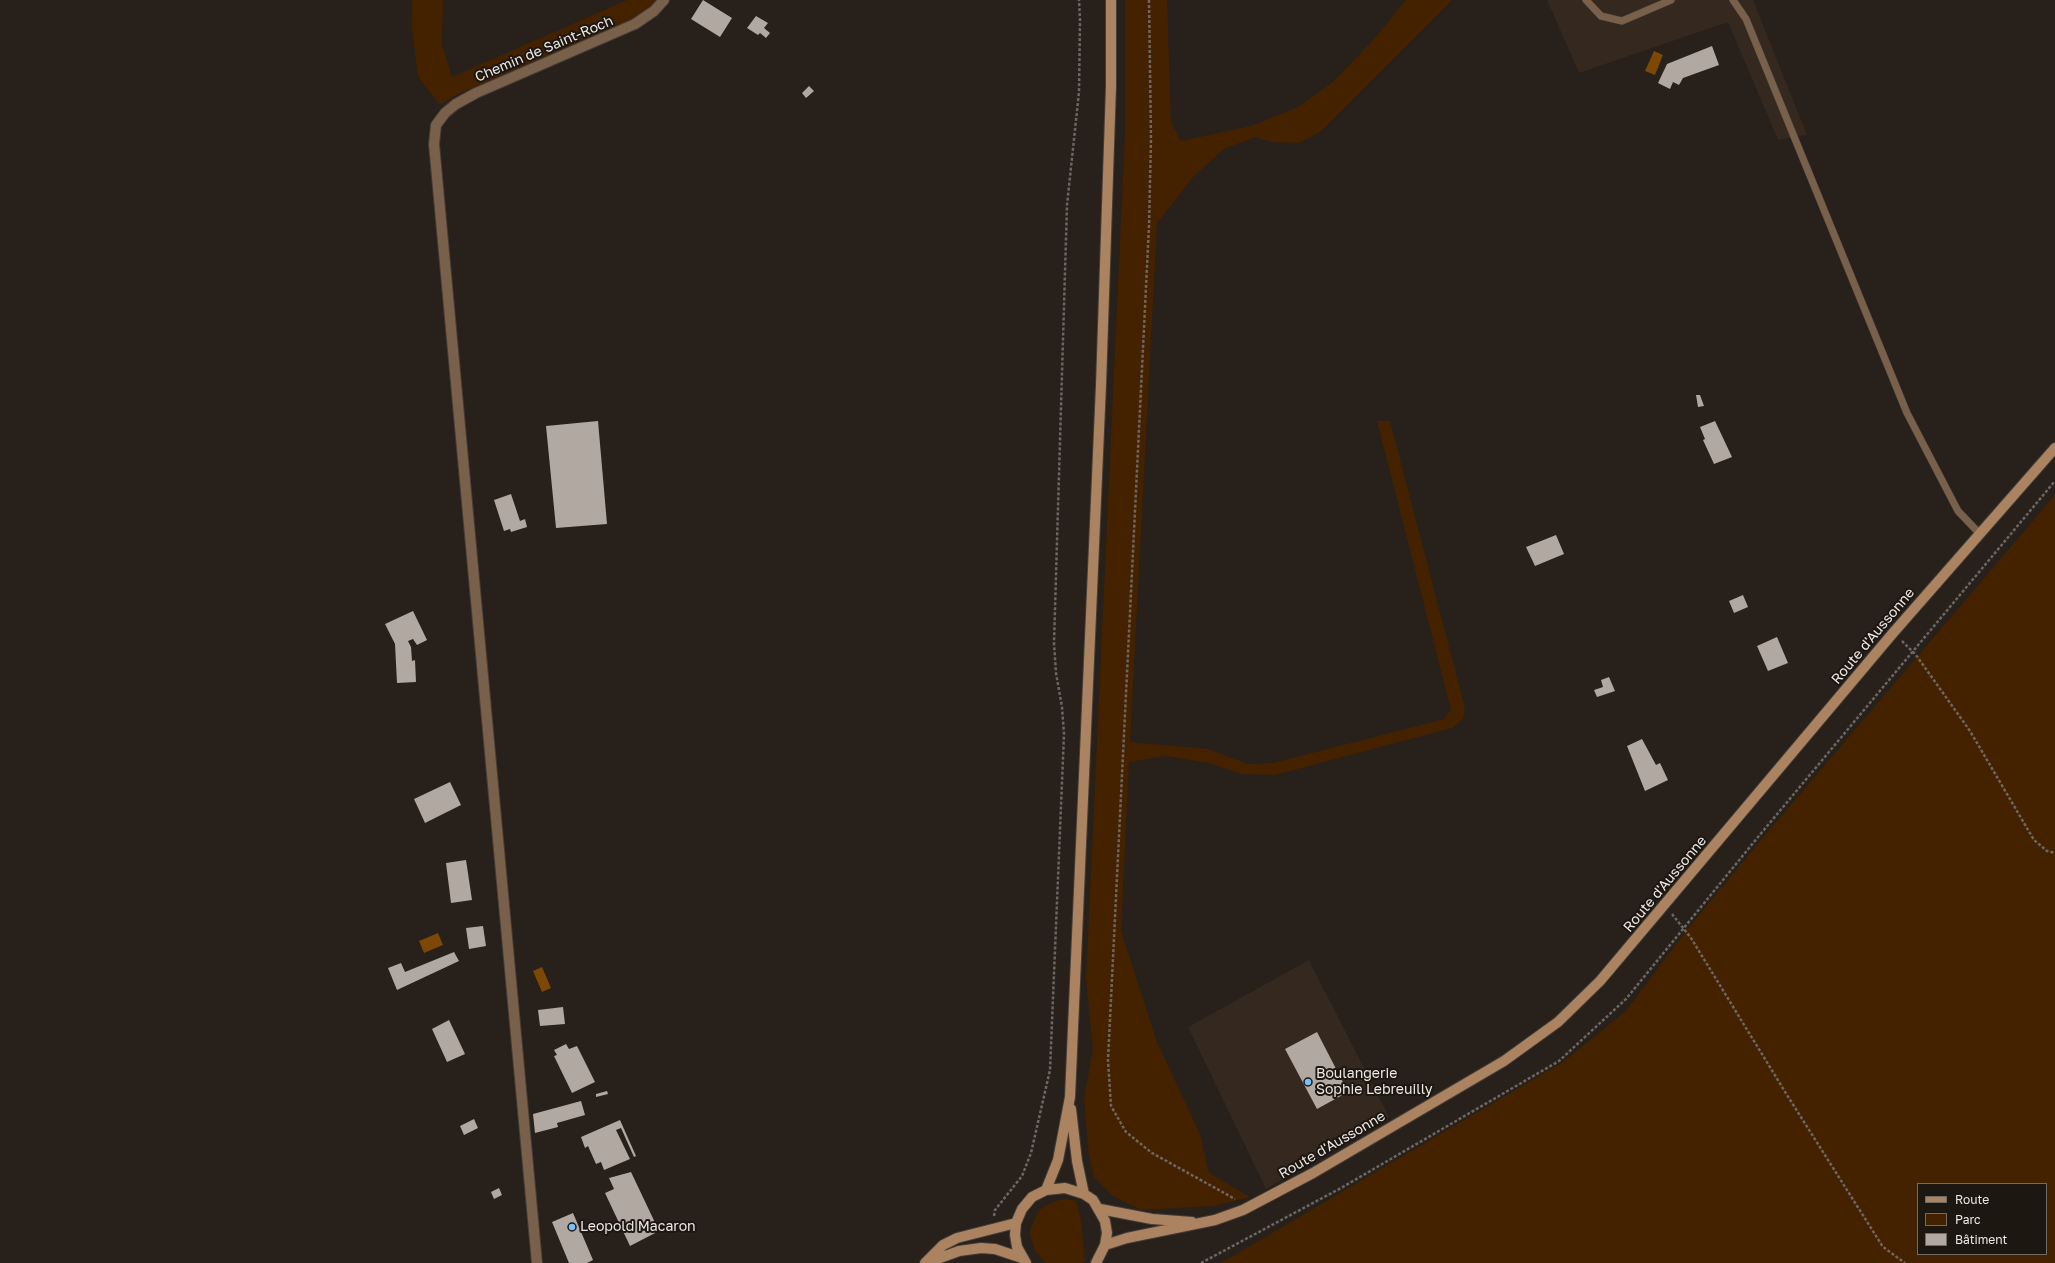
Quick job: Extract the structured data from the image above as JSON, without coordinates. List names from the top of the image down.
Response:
{
  "streets": {
    "main road": ["Route d'Aussonne"],
    "street": ["Chemin de Saint-Roch"]
  },
  "places": ["Boulangerie Sophie Lebreuilly", "Leopold Macaron"],
  "legend": ["Route", "Parc", "Bâtiment"]
}
